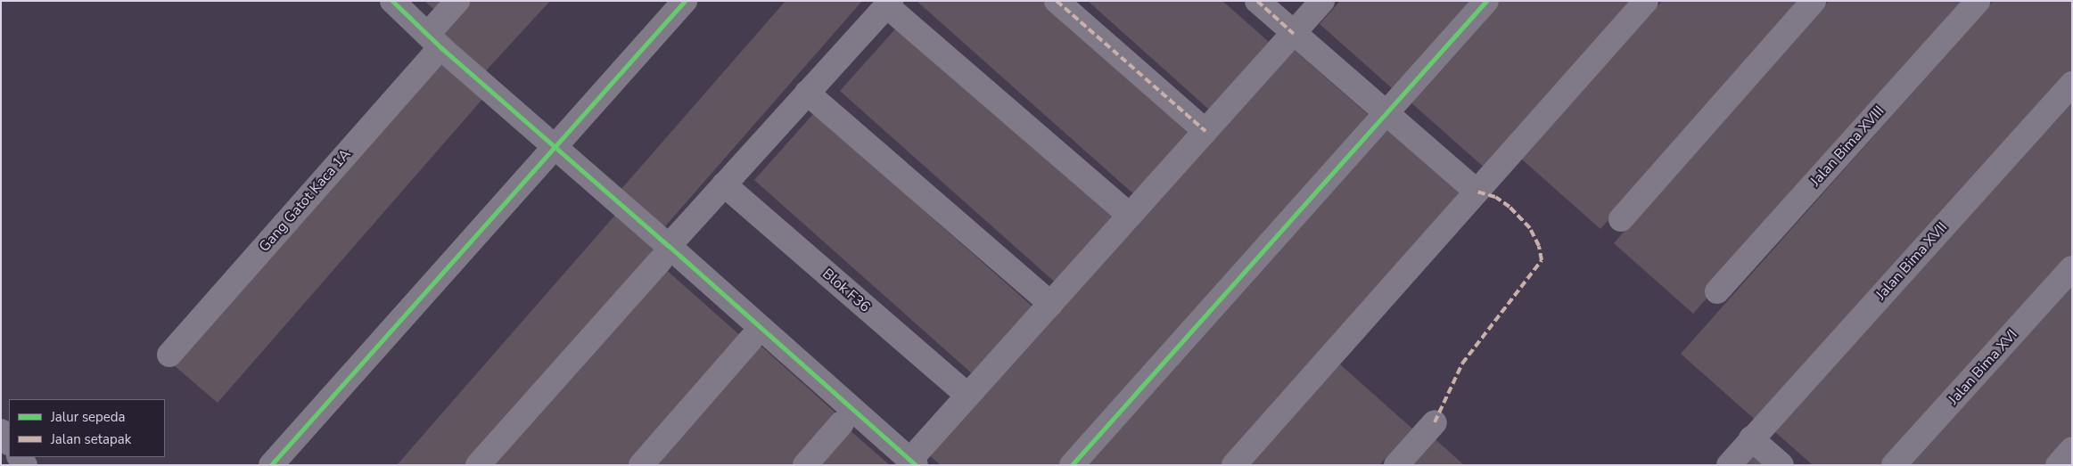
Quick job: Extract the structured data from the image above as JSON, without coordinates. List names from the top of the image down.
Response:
{
  "streets": {
    "street": [
      "Jalan Bima XVIII",
      "Gang Gatot Kaca 1A",
      "Jalan Bima XVII",
      "Blok F36",
      "Jalan Bima XVI"
    ]
  },
  "legend": ["Jalur sepeda", "Jalan setapak"]
}
